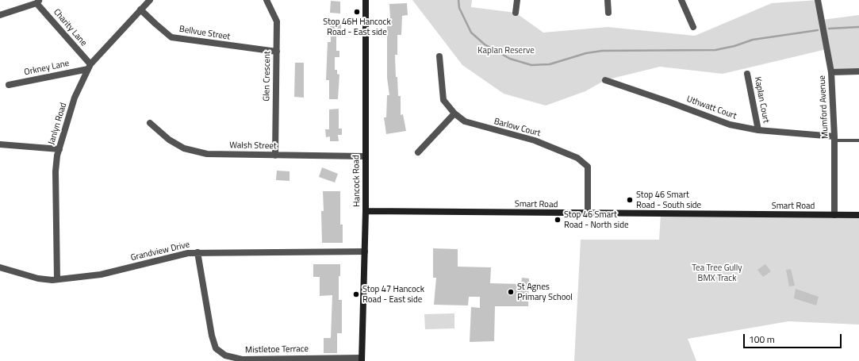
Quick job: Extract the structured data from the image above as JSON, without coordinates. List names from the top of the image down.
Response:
{
  "streets": {
    "main road": ["Hancock Road", "Smart Road"],
    "street": [
      "Charity Lane",
      "Bellvue Street",
      "Orkney Lane",
      "Glen Crescent",
      "Kaplan Court",
      "Mumford Avenue",
      "Uthwatt Court",
      "Janlyn Road",
      "Barlow Court",
      "Walsh Street",
      "Grandview Drive",
      "Mistletoe Terrace"
    ]
  },
  "crossings": [
    ["Charity Lane", "Orkney Lane"],
    ["Charity Lane", "Janlyn Road"],
    ["Bellvue Street", "Glen Crescent"],
    ["Bellvue Street", "Janlyn Road"],
    ["Orkney Lane", "Janlyn Road"],
    ["Glen Crescent", "Walsh Street"],
    ["Kaplan Court", "Uthwatt Court"],
    ["Mumford Avenue", "Uthwatt Court"],
    ["Mumford Avenue", "Smart Road"],
    ["Janlyn Road", "Grandview Drive"],
    ["Barlow Court", "Smart Road"],
    ["Walsh Street", "Hancock Road"],
    ["Hancock Road", "Smart Road"],
    ["Hancock Road", "Grandview Drive"],
    ["Hancock Road", "Mistletoe Terrace"],
    ["Grandview Drive", "Mistletoe Terrace"]
  ],
  "parks": ["Kaplan Reserve", "Tea Tree Gully BMX Track"],
  "places": [
    "Stop 46H Hancock Road - East side",
    "Stop 46 Smart Road - South side",
    "Stop 46 Smart Road - North side",
    "St Agnes Primary School",
    "Stop 47 Hancock Road - East side"
  ],
  "scale_bar": "100 m"
}
